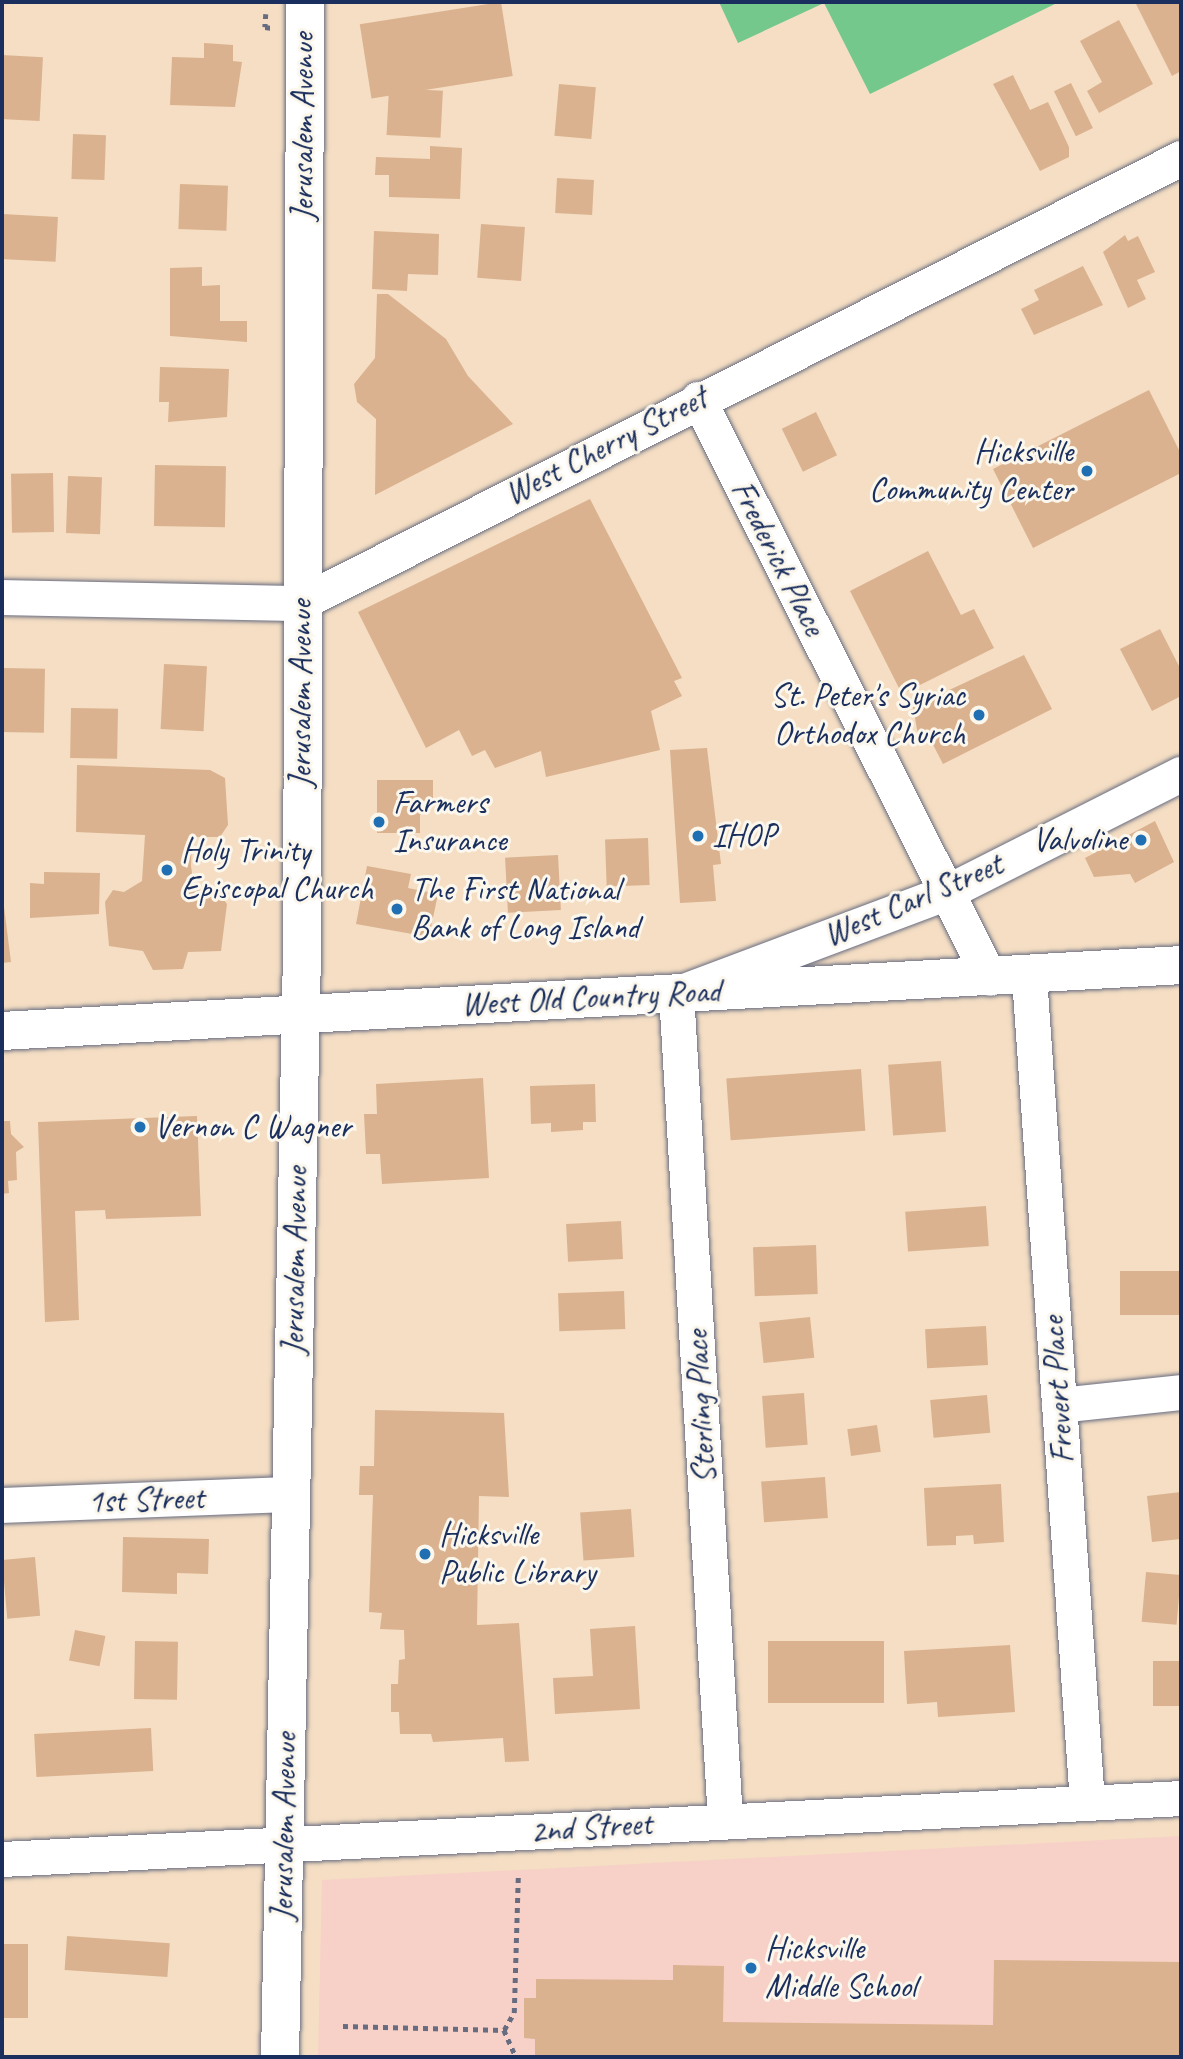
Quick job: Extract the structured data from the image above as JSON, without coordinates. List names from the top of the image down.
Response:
{
  "streets": {
    "main road": ["Jerusalem Avenue", "West Old Country Road"],
    "street": [
      "West Cherry Street",
      "Frederick Place",
      "West Carl Street",
      "Frevert Place",
      "Sterling Place",
      "1st Street",
      "2nd Street"
    ]
  },
  "crossings": [
    ["Jerusalem Avenue", "West Cherry Street"],
    ["Jerusalem Avenue", "West Old Country Road"],
    ["Jerusalem Avenue", "1st Street"],
    ["Jerusalem Avenue", "2nd Street"],
    ["West Cherry Street", "Frederick Place"],
    ["Frederick Place", "West Carl Street"],
    ["Frederick Place", "West Old Country Road"],
    ["West Carl Street", "West Old Country Road"],
    ["West Carl Street", "Sterling Place"],
    ["West Old Country Road", "Frevert Place"],
    ["West Old Country Road", "Sterling Place"],
    ["Frevert Place", "2nd Street"],
    ["Sterling Place", "2nd Street"]
  ],
  "places": [
    "Hicksville Community Center",
    "St. Peter's Syriac Orthodox Church",
    "Farmers Insurance",
    "IHOP",
    "Valvoline",
    "Holy Trinity Episcopal Church",
    "The First National Bank of Long Island",
    "Vernon C Wagner",
    "Hicksville Public Library",
    "Hicksville Middle School"
  ]
}
